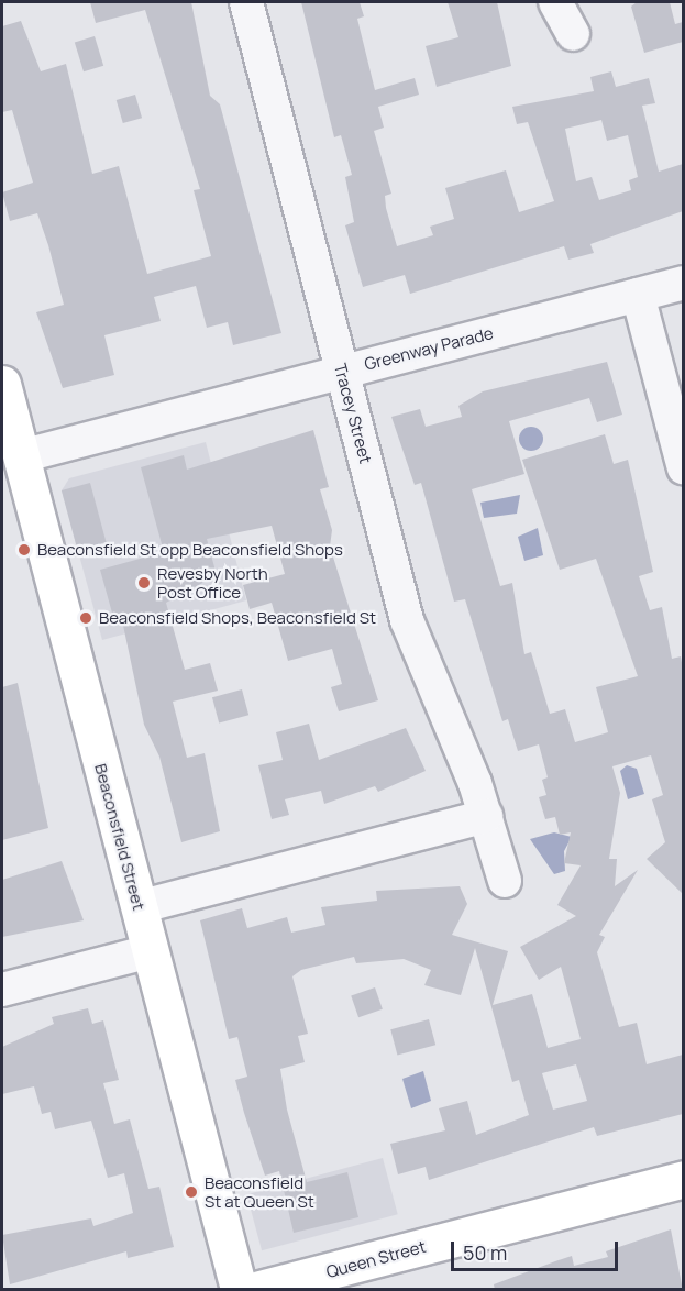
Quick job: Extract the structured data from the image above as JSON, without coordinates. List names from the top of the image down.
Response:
{
  "streets": {
    "main road": ["Beaconsfield Street", "Queen Street"],
    "street": ["Greenway Parade", "Tracey Street"]
  },
  "crossings": [
    ["Greenway Parade", "Tracey Street"],
    ["Greenway Parade", "Beaconsfield Street"]
  ],
  "places": [
    "Beaconsfield St opp Beaconsfield Shops",
    "Revesby North Post Office",
    "Beaconsfield Shops, Beaconsfield St",
    "Beaconsfield St at Queen St"
  ],
  "scale_bar": "50 m"
}
